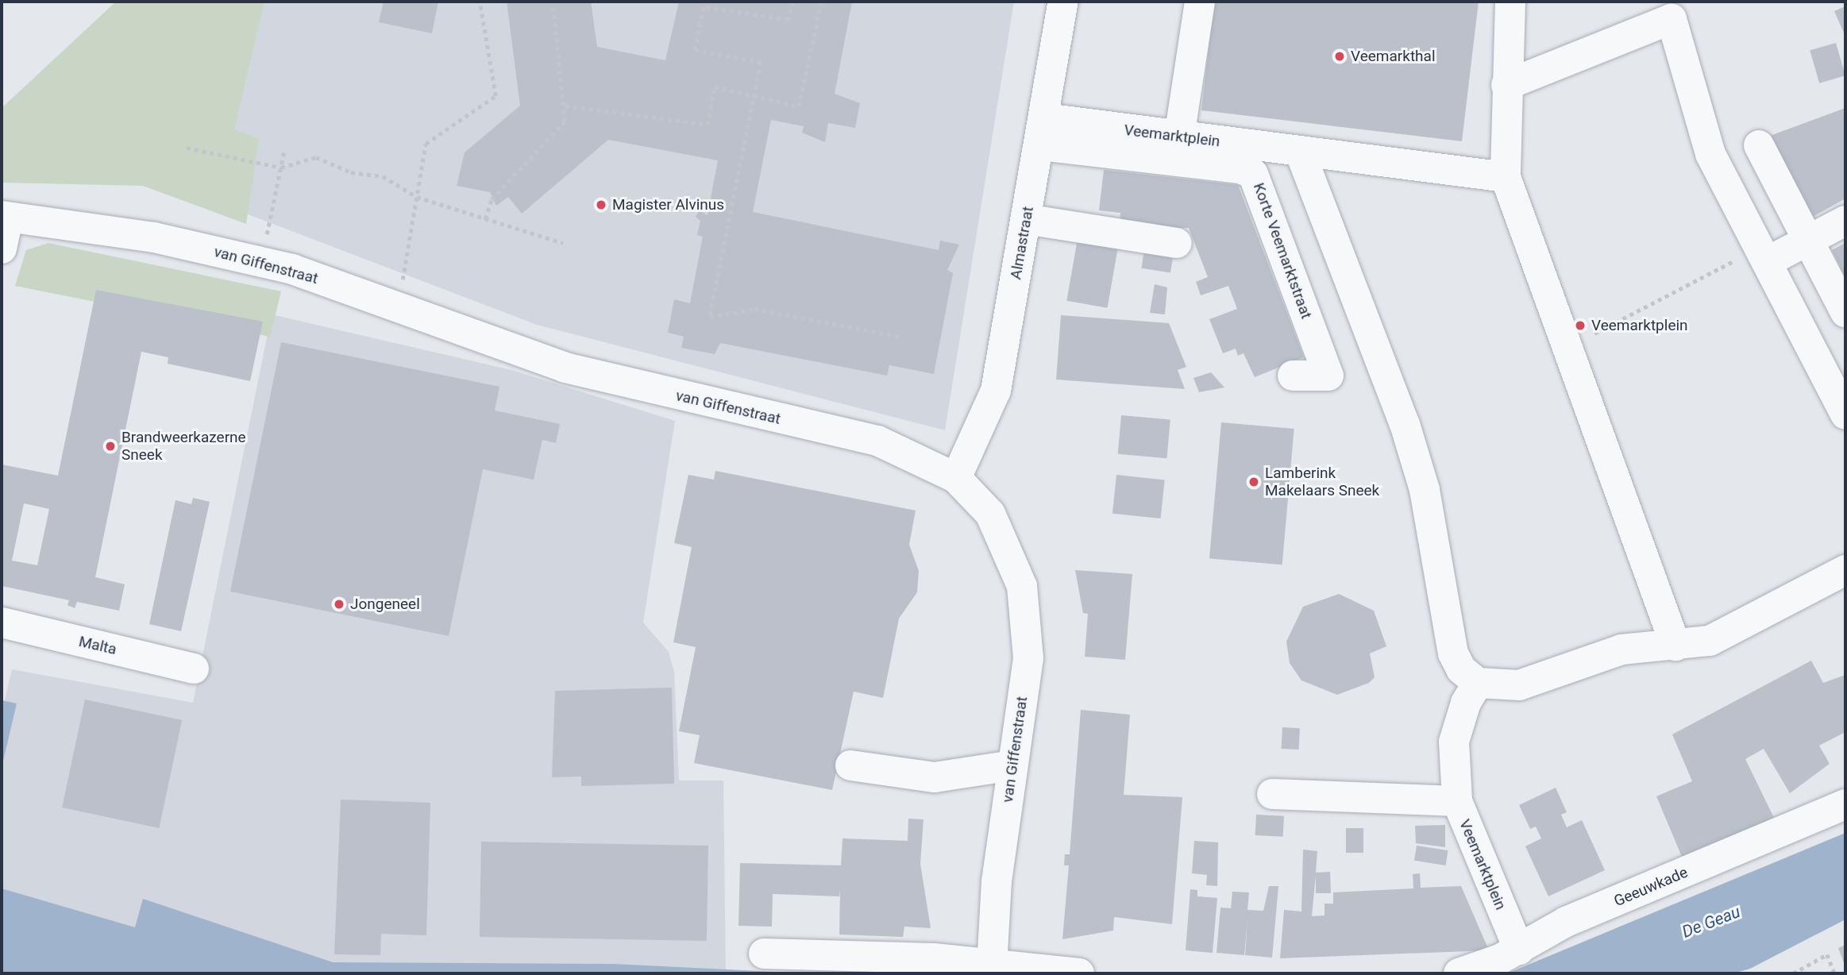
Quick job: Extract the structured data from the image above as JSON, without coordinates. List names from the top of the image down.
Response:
{
  "streets": {
    "street": [
      "Veemarktplein",
      "Almastraat",
      "Korte Veemarktstraat",
      "van Giffenstraat",
      "Malta",
      "Geeuwkade"
    ]
  },
  "crossings": [
    ["Veemarktplein", "Almastraat"],
    ["Veemarktplein", "Korte Veemarktstraat"],
    ["Veemarktplein", "Geeuwkade"],
    ["Almastraat", "Korte Veemarktstraat"],
    ["Almastraat", "van Giffenstraat"]
  ],
  "water": ["De Geau"],
  "places": [
    "Veemarkthal",
    "Magister Alvinus",
    "Veemarktplein",
    "Brandweerkazerne Sneek",
    "Lamberink Makelaars Sneek",
    "Jongeneel"
  ]
}
